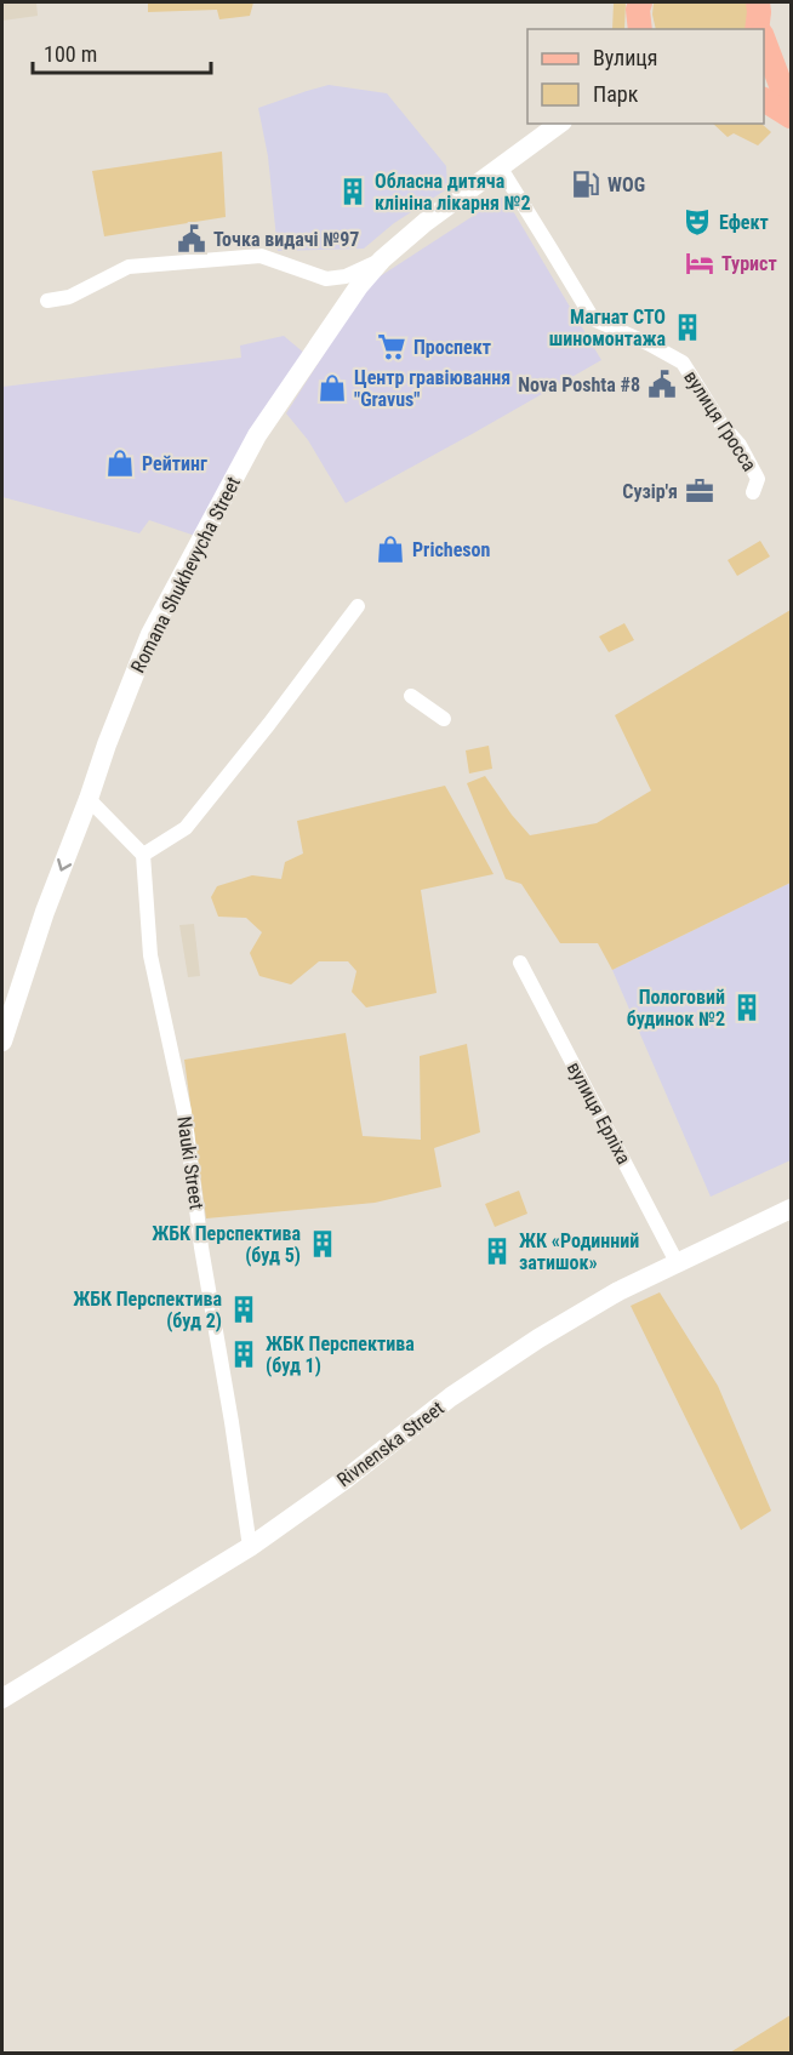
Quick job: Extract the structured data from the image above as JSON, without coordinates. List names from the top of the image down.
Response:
{
  "streets": {
    "street": [
      "вулиця Гросса",
      "Romana Shukhevycha Street",
      "вулиця Ерліха",
      "Nauki Street",
      "Rivnenska Street"
    ]
  },
  "crossings": [
    ["вулиця Гросса", "Romana Shukhevycha Street"],
    ["вулиця Ерліха", "Rivnenska Street"],
    ["Nauki Street", "Rivnenska Street"]
  ],
  "places": {
    "fuel station": ["WOG"],
    "building": [
      "Обласна дитяча клініна лікарня №2",
      "Магнат СТО шиномонтажа",
      "Пологовий будинок №2",
      "ЖБК Перспектива (буд 5)",
      "ЖК «Родинний затишок»",
      "ЖБК Перспектива (буд 2)",
      "ЖБК Перспектива (буд 1)"
    ],
    "theatre": ["Ефект"],
    "public building": ["Точка видачі №97", "Nova Poshta #8"],
    "hotel": ["Турист"],
    "supermarket": ["Проспект"],
    "shop": ["Центр гравіювання \"Gravus\"", "Рейтинг", "Pricheson"],
    "office": ["Сузір'я"]
  },
  "legend": ["Вулиця", "Парк"],
  "scale_bar": "100 m"
}
